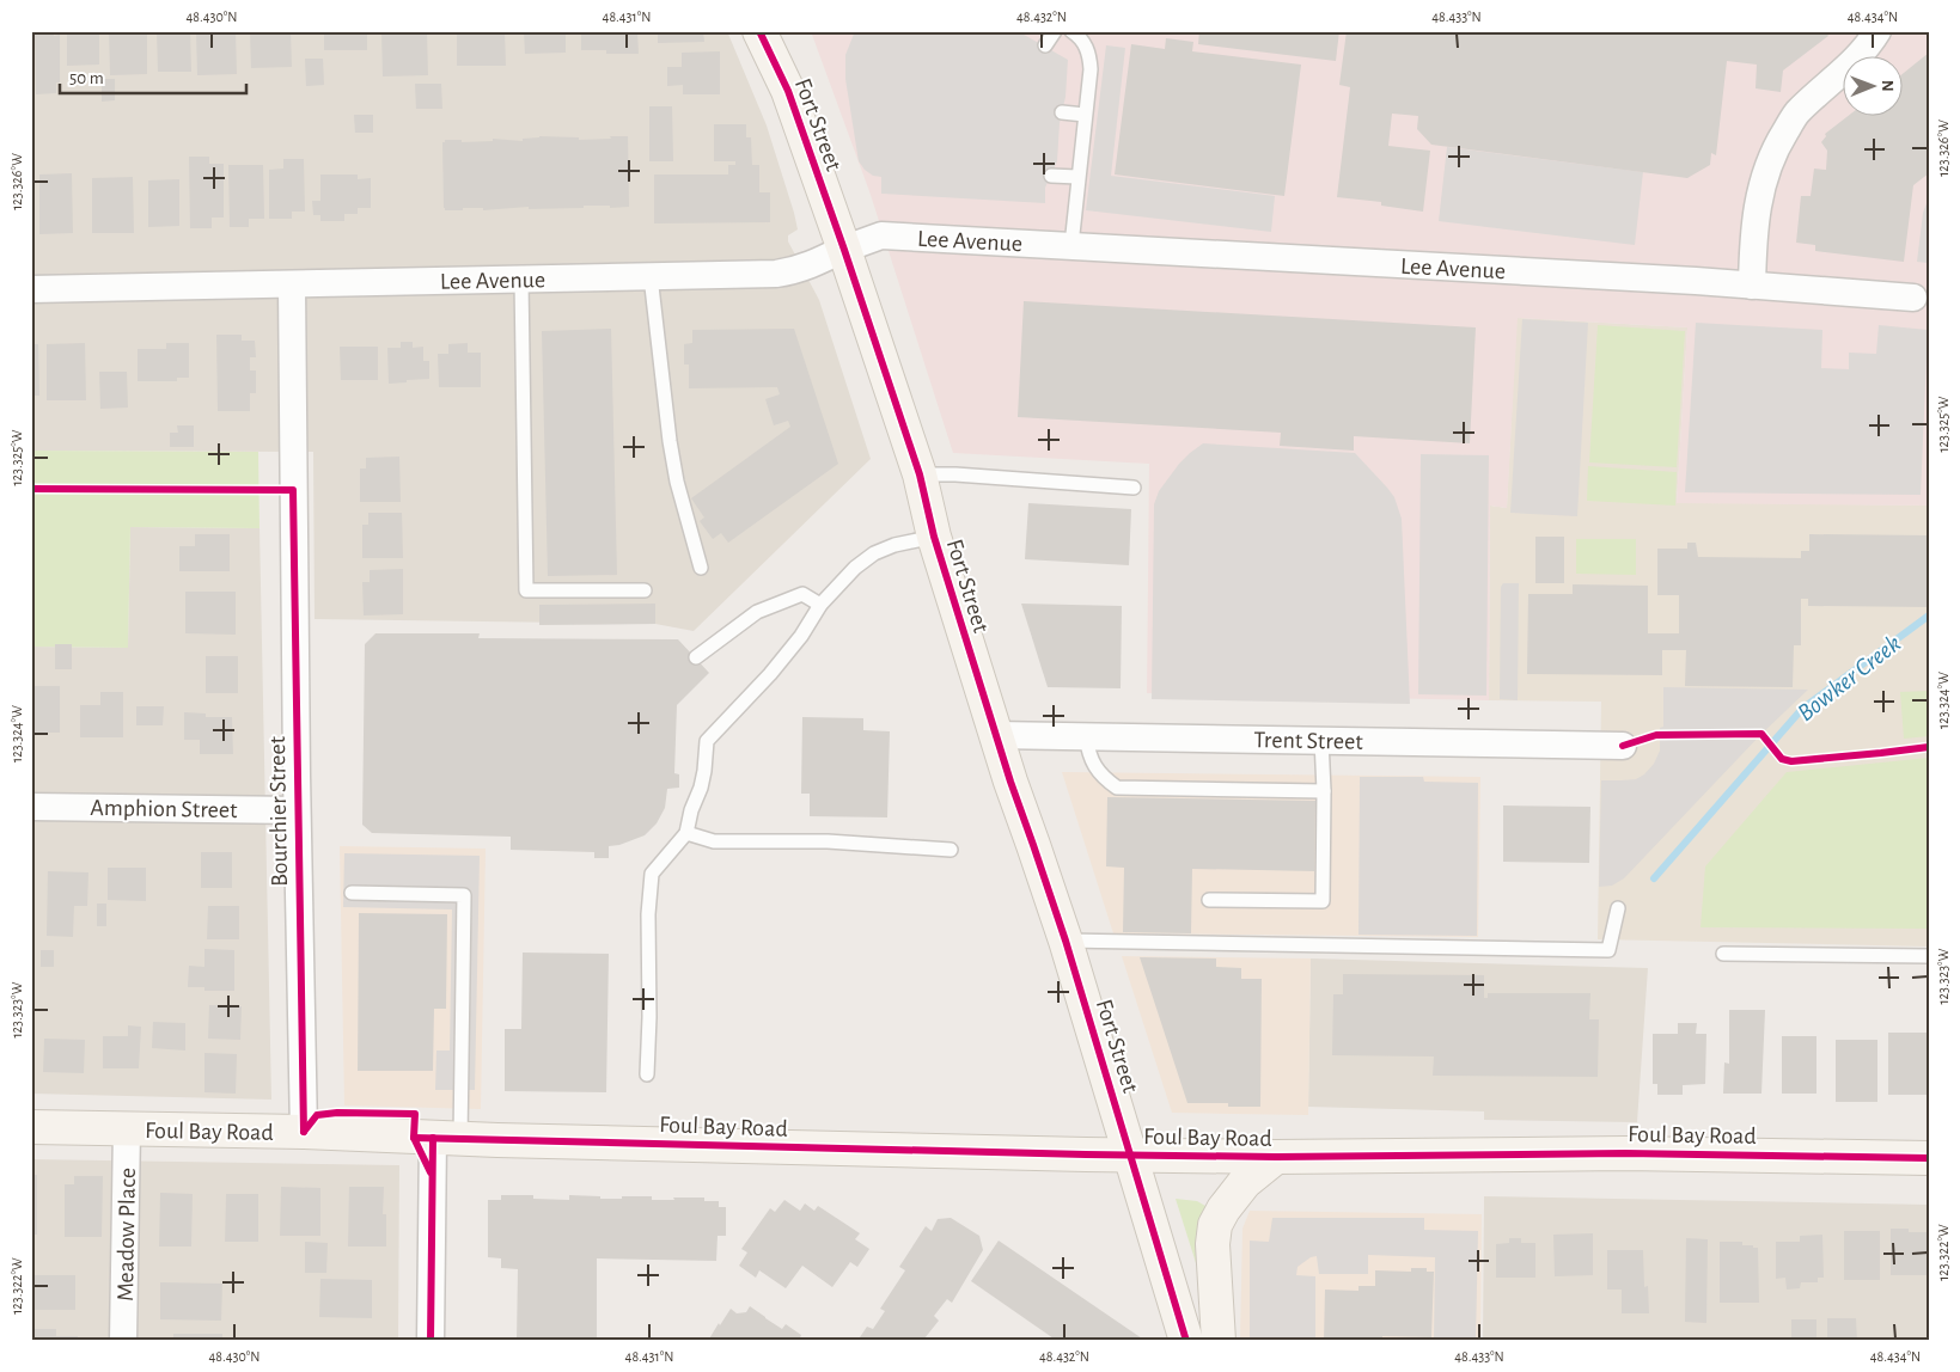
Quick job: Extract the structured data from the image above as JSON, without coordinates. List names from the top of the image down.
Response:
{
  "streets": {
    "main road": ["Fort Street", "Foul Bay Road"],
    "street": [
      "Lee Avenue",
      "Trent Street",
      "Amphion Street",
      "Bourchier Street",
      "Meadow Place"
    ]
  },
  "crossings": [
    ["Fort Street", "Lee Avenue"],
    ["Fort Street", "Trent Street"],
    ["Fort Street", "Foul Bay Road"],
    ["Lee Avenue", "Bourchier Street"],
    ["Amphion Street", "Bourchier Street"],
    ["Bourchier Street", "Foul Bay Road"],
    ["Foul Bay Road", "Meadow Place"]
  ],
  "water": ["Bowker Creek"],
  "scale_bar": "50 m",
  "north": "right",
  "coordinates": [
    "48.430°N",
    "48.431°N",
    "48.432°N",
    "48.433°N",
    "48.434°N",
    "123.326°W",
    "123.325°W",
    "123.324°W",
    "123.323°W",
    "123.322°W"
  ]
}
